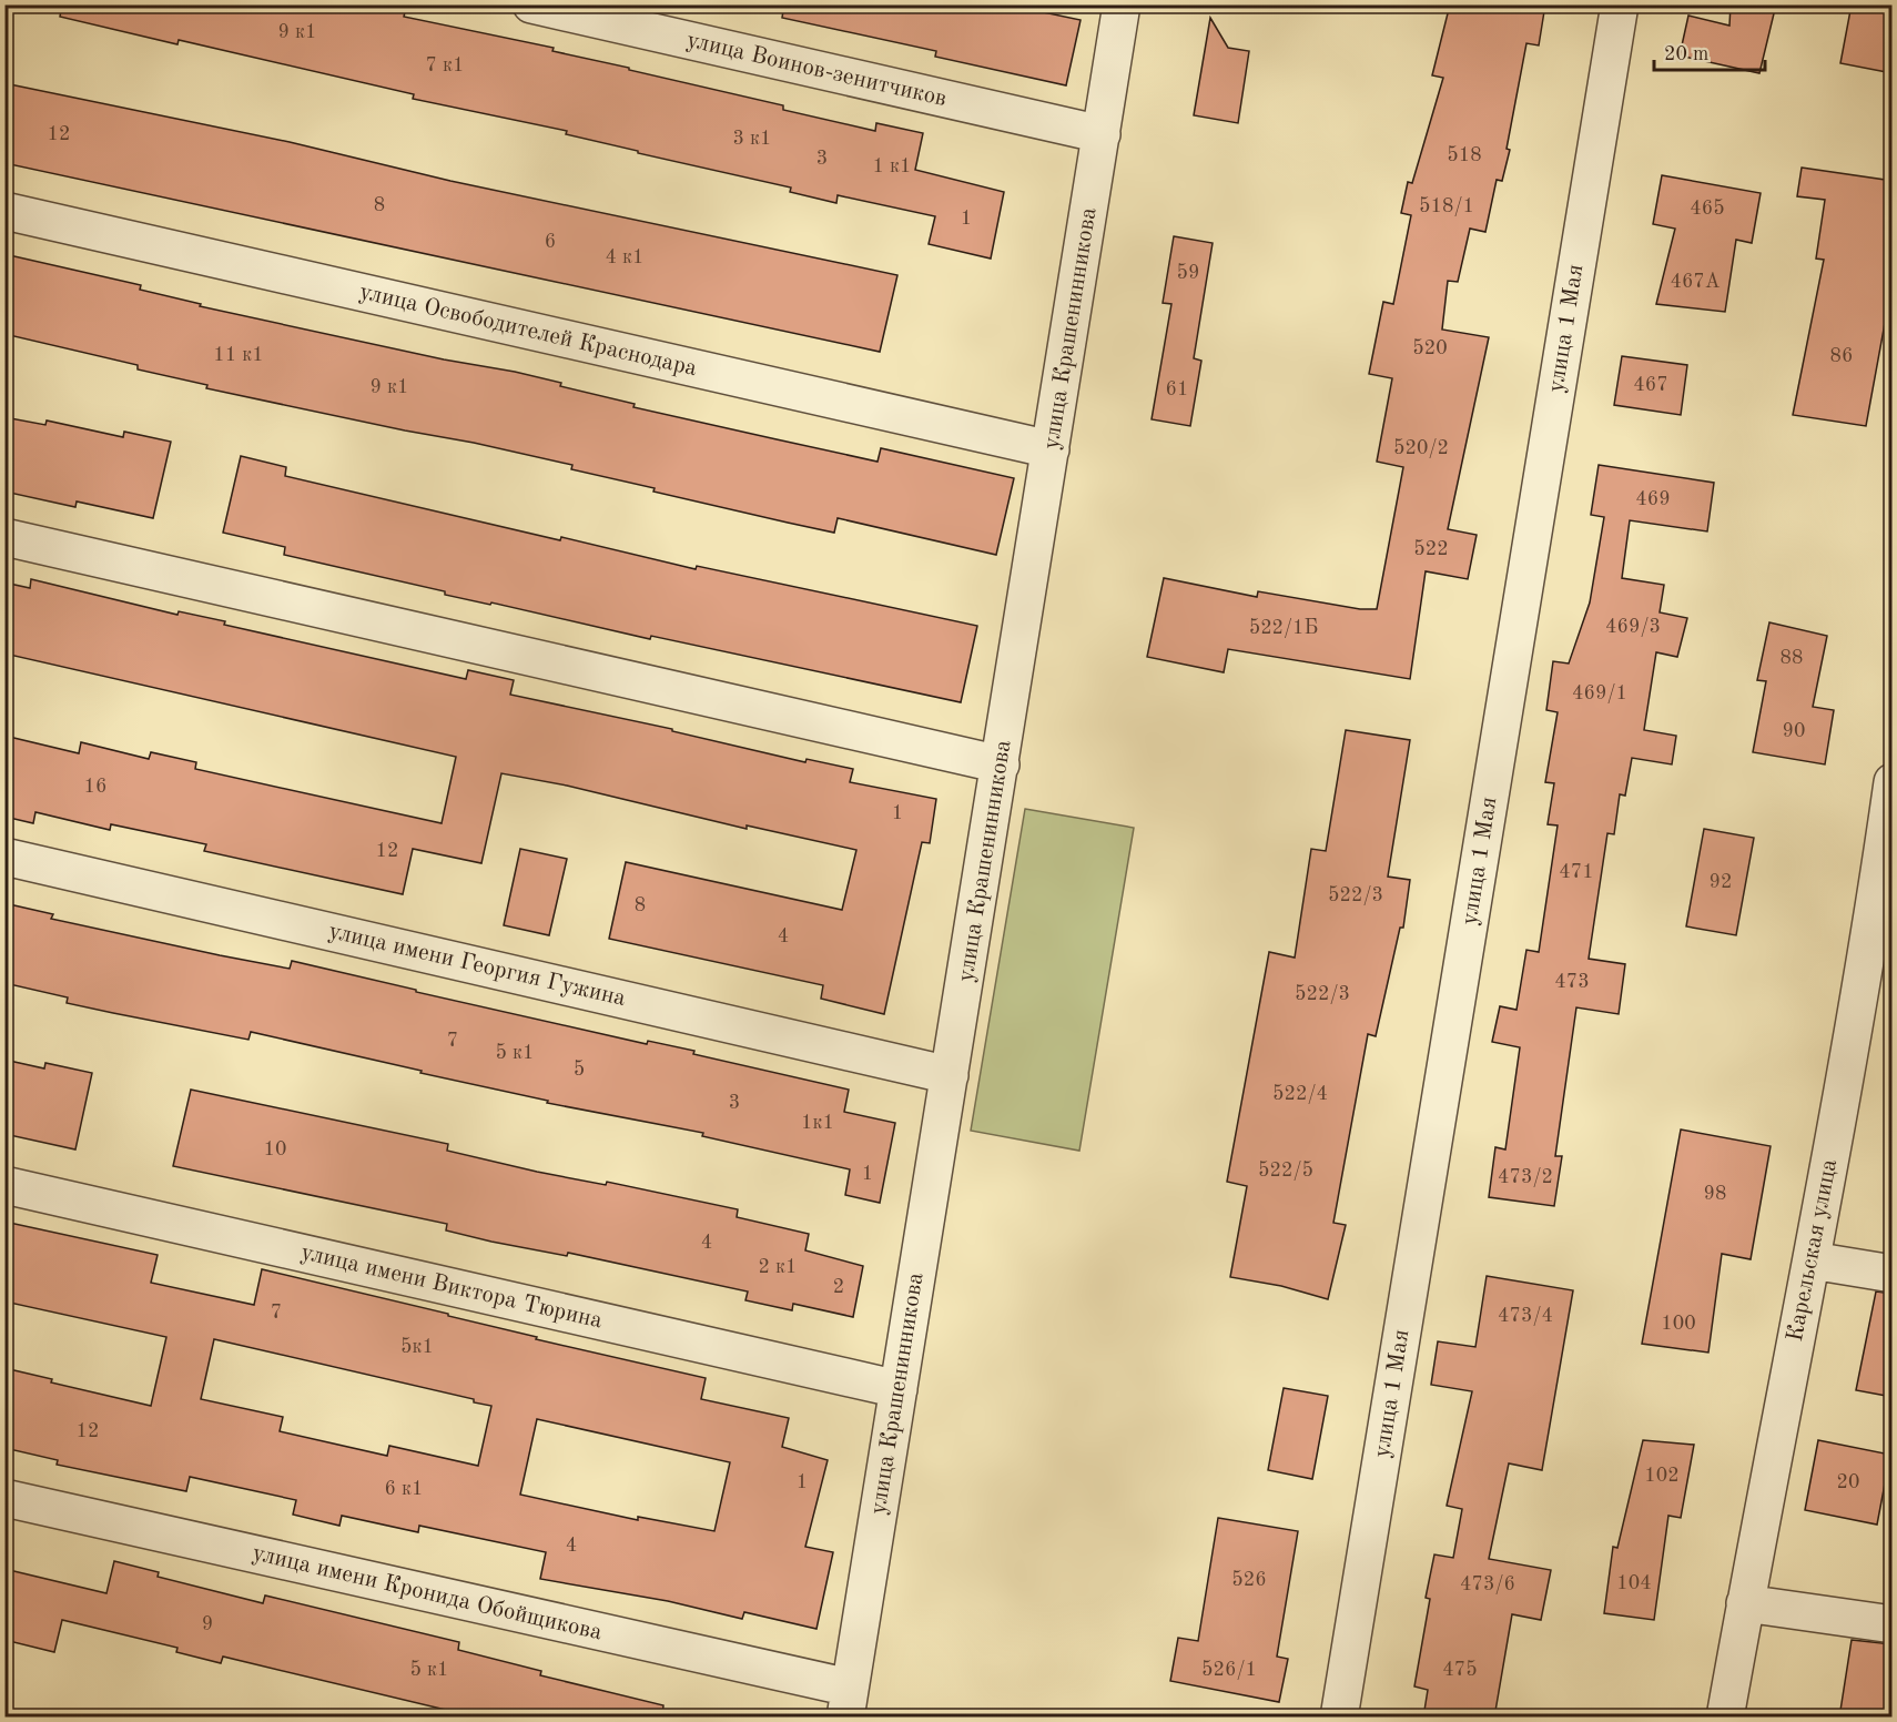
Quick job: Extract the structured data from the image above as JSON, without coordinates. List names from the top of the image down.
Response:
{
  "streets": {
    "street": [
      "улица Воинов-зенитчиков",
      "улица Крашенинникова",
      "улица 1 Мая",
      "улица Освободителей Краснодара",
      "улица имени Георгия Гужина",
      "Карельская улица",
      "улица имени Виктора Тюрина",
      "улица имени Кронида Обойщикова"
    ]
  },
  "crossings": [
    ["улица Воинов-зенитчиков", "улица Крашенинникова"],
    ["улица Крашенинникова", "улица Освободителей Краснодара"],
    ["улица Крашенинникова", "улица имени Георгия Гужина"],
    ["улица Крашенинникова", "улица имени Виктора Тюрина"],
    ["улица Крашенинникова", "улица имени Кронида Обойщикова"]
  ],
  "house_numbers": [
    "9 к1",
    "7 к1",
    "12",
    "3 к1",
    "518",
    "3",
    "1 к1",
    "8",
    "518/1",
    "465",
    "1",
    "6",
    "4 к1",
    "59",
    "467А",
    "520",
    "11 к1",
    "86",
    "467",
    "9 к1",
    "61",
    "520/2",
    "469",
    "522",
    "469/3",
    "522/1Б",
    "88",
    "469/1",
    "90",
    "16",
    "1",
    "12",
    "471",
    "92",
    "522/3",
    "8",
    "4",
    "473",
    "522/3",
    "7",
    "5 к1",
    "5",
    "522/4",
    "3",
    "1к1",
    "10",
    "522/5",
    "1",
    "473/2",
    "98",
    "4",
    "2 к1",
    "2",
    "7",
    "473/4",
    "100",
    "5к1",
    "12",
    "102",
    "1",
    "20",
    "6 к1",
    "4",
    "526",
    "104",
    "473/6",
    "9",
    "5 к1",
    "526/1",
    "475"
  ],
  "scale_bar": "20 m"
}
